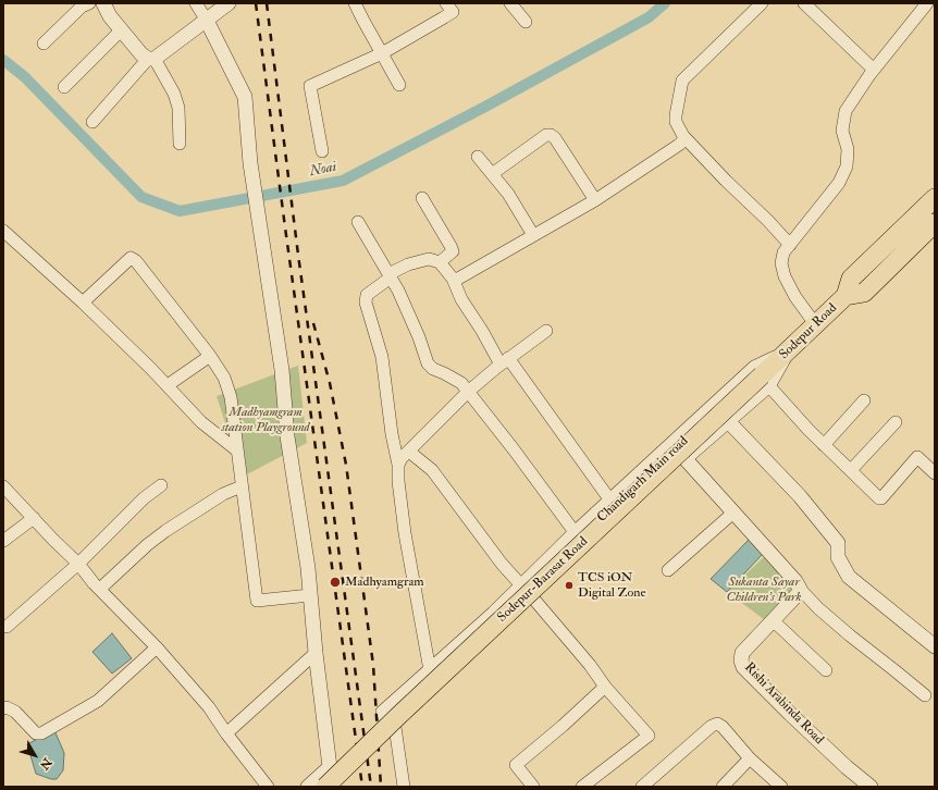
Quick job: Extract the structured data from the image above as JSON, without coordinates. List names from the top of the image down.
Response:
{
  "streets": {
    "main road": ["Sodepur Road", "Sodepur-Barasat Road"],
    "street": ["Chandigarh Main road", "Rishi Arabinda Road"]
  },
  "crossings": [
    ["Sodepur Road", "Chandigarh Main road"],
    ["Sodepur Road", "Sodepur-Barasat Road"],
    ["Chandigarh Main road", "Sodepur-Barasat Road"]
  ],
  "water": ["Noai"],
  "parks": ["Madhyamgram station Playground", "Sukanta Sayar Children's Park"],
  "places": ["Madhyamgram", "TCS iON Digital Zone"],
  "north": "bottom right"
}
